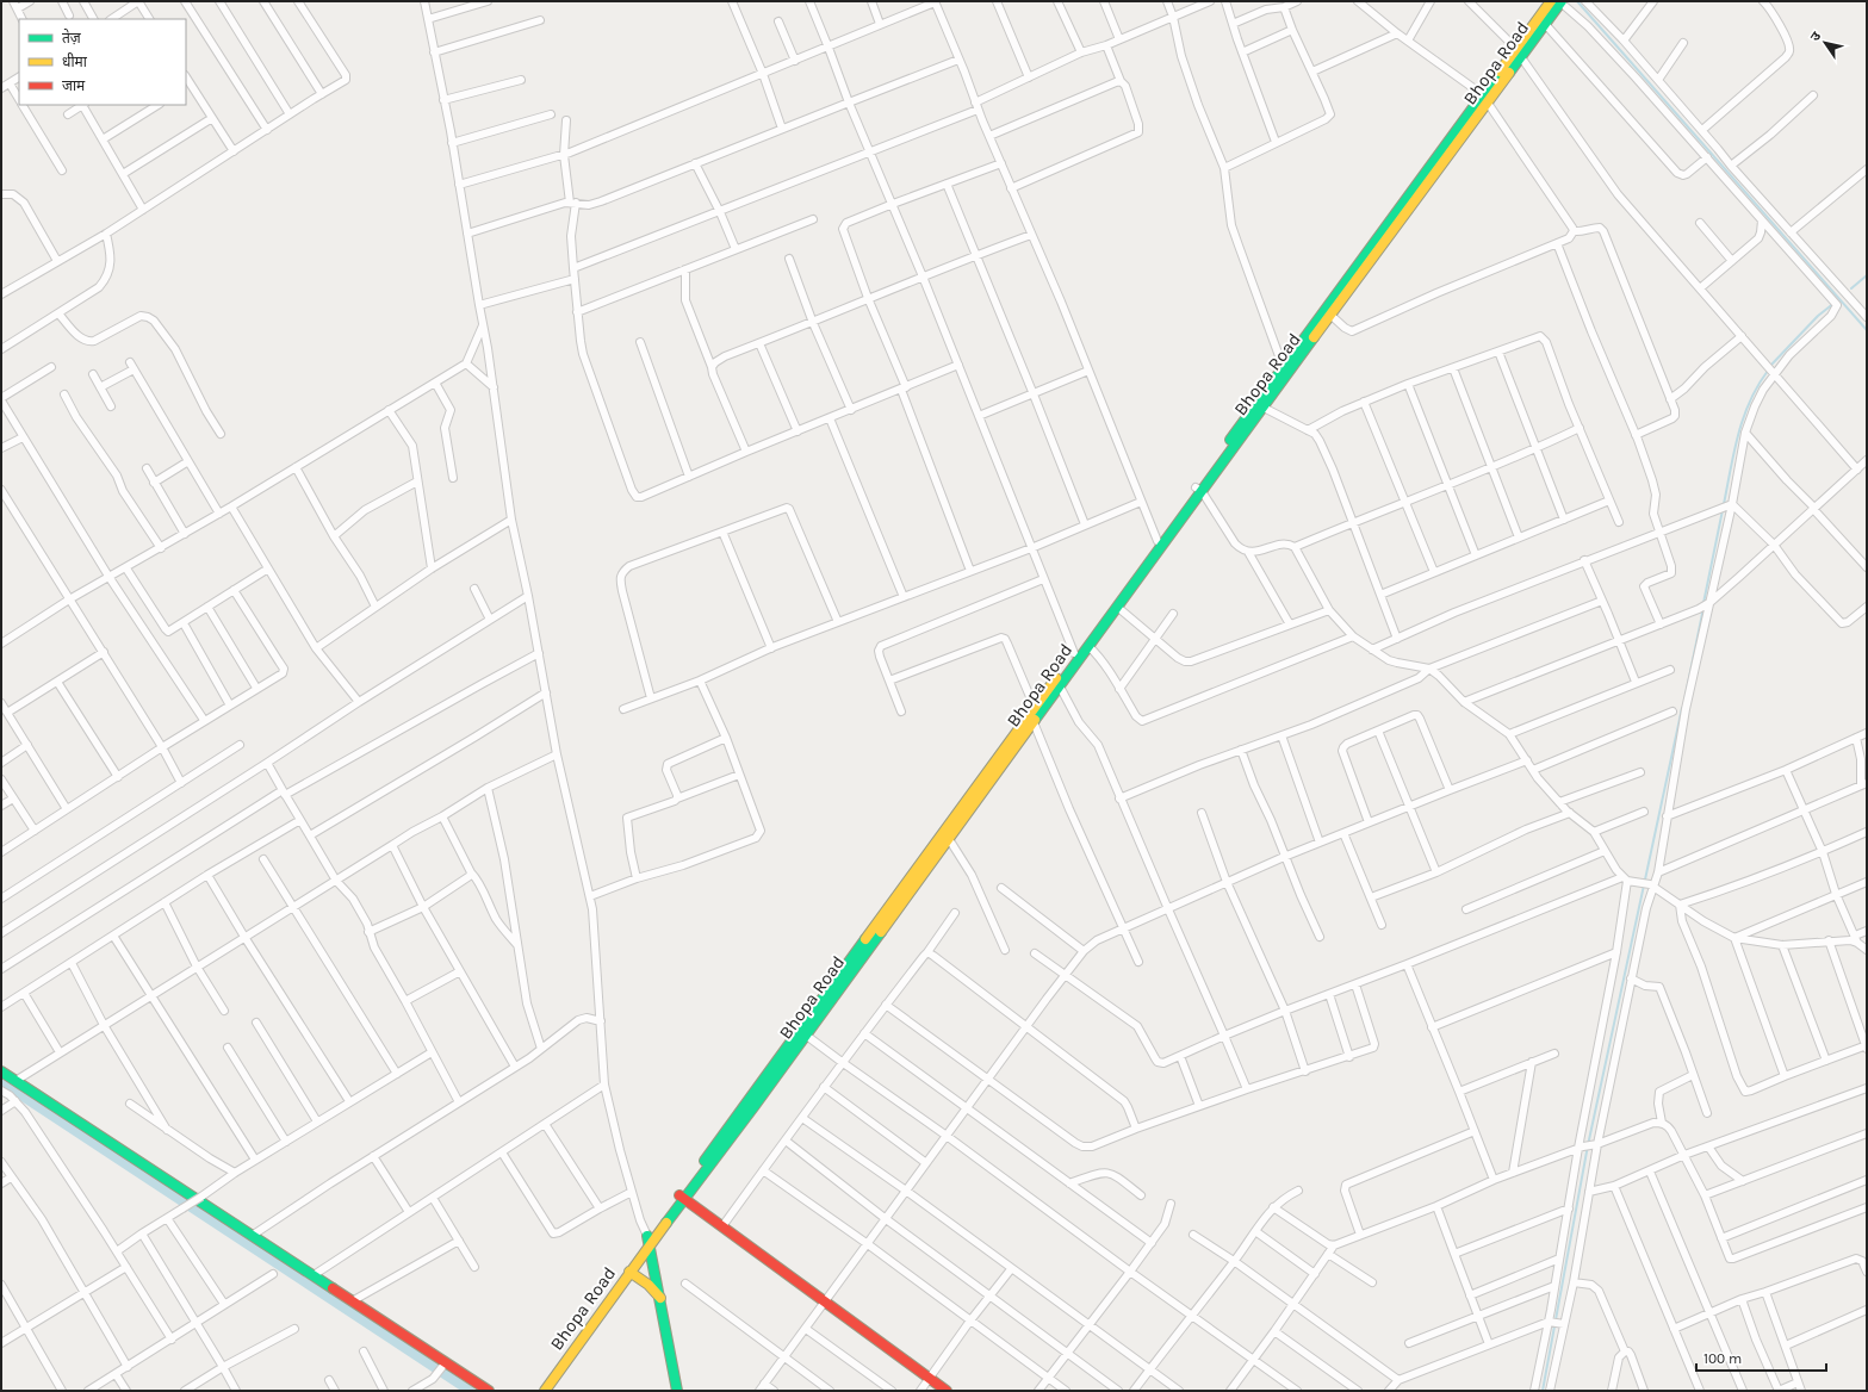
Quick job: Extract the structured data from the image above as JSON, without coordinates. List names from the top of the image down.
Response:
{
  "streets": {
    "main road": ["Bhopa Road"]
  },
  "legend": ["तेज़", "धीमा", "जाम"],
  "scale_bar": "100 m",
  "north": "top left"
}
